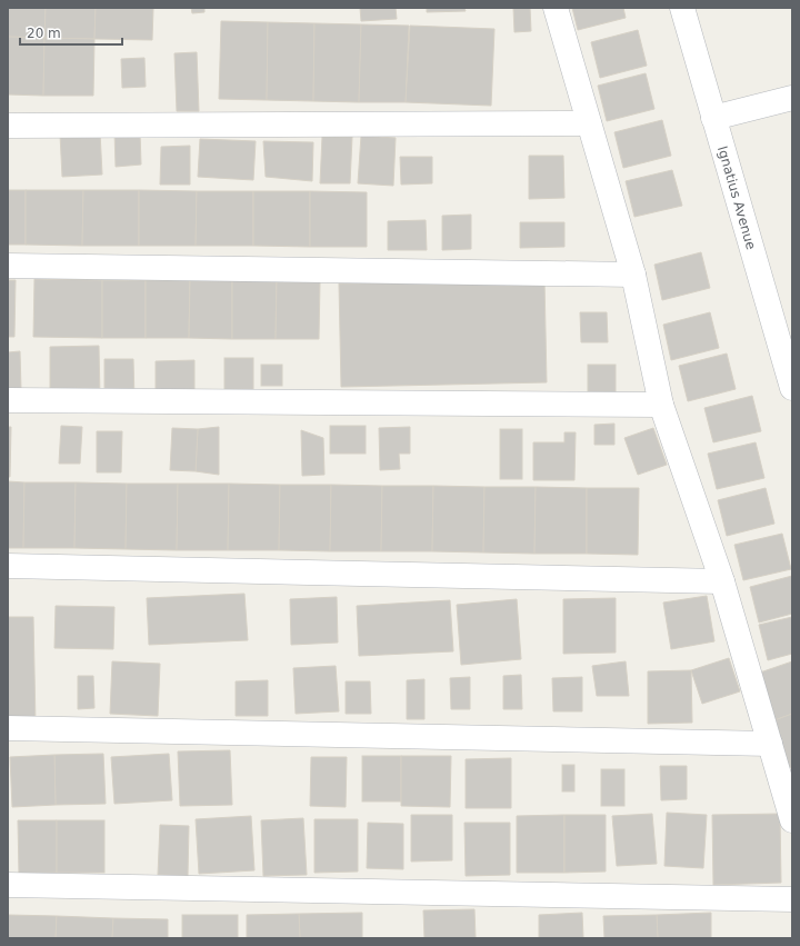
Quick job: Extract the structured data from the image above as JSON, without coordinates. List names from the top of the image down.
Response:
{
  "streets": {
    "street": ["Ignatius Avenue"]
  },
  "scale_bar": "20 m"
}
